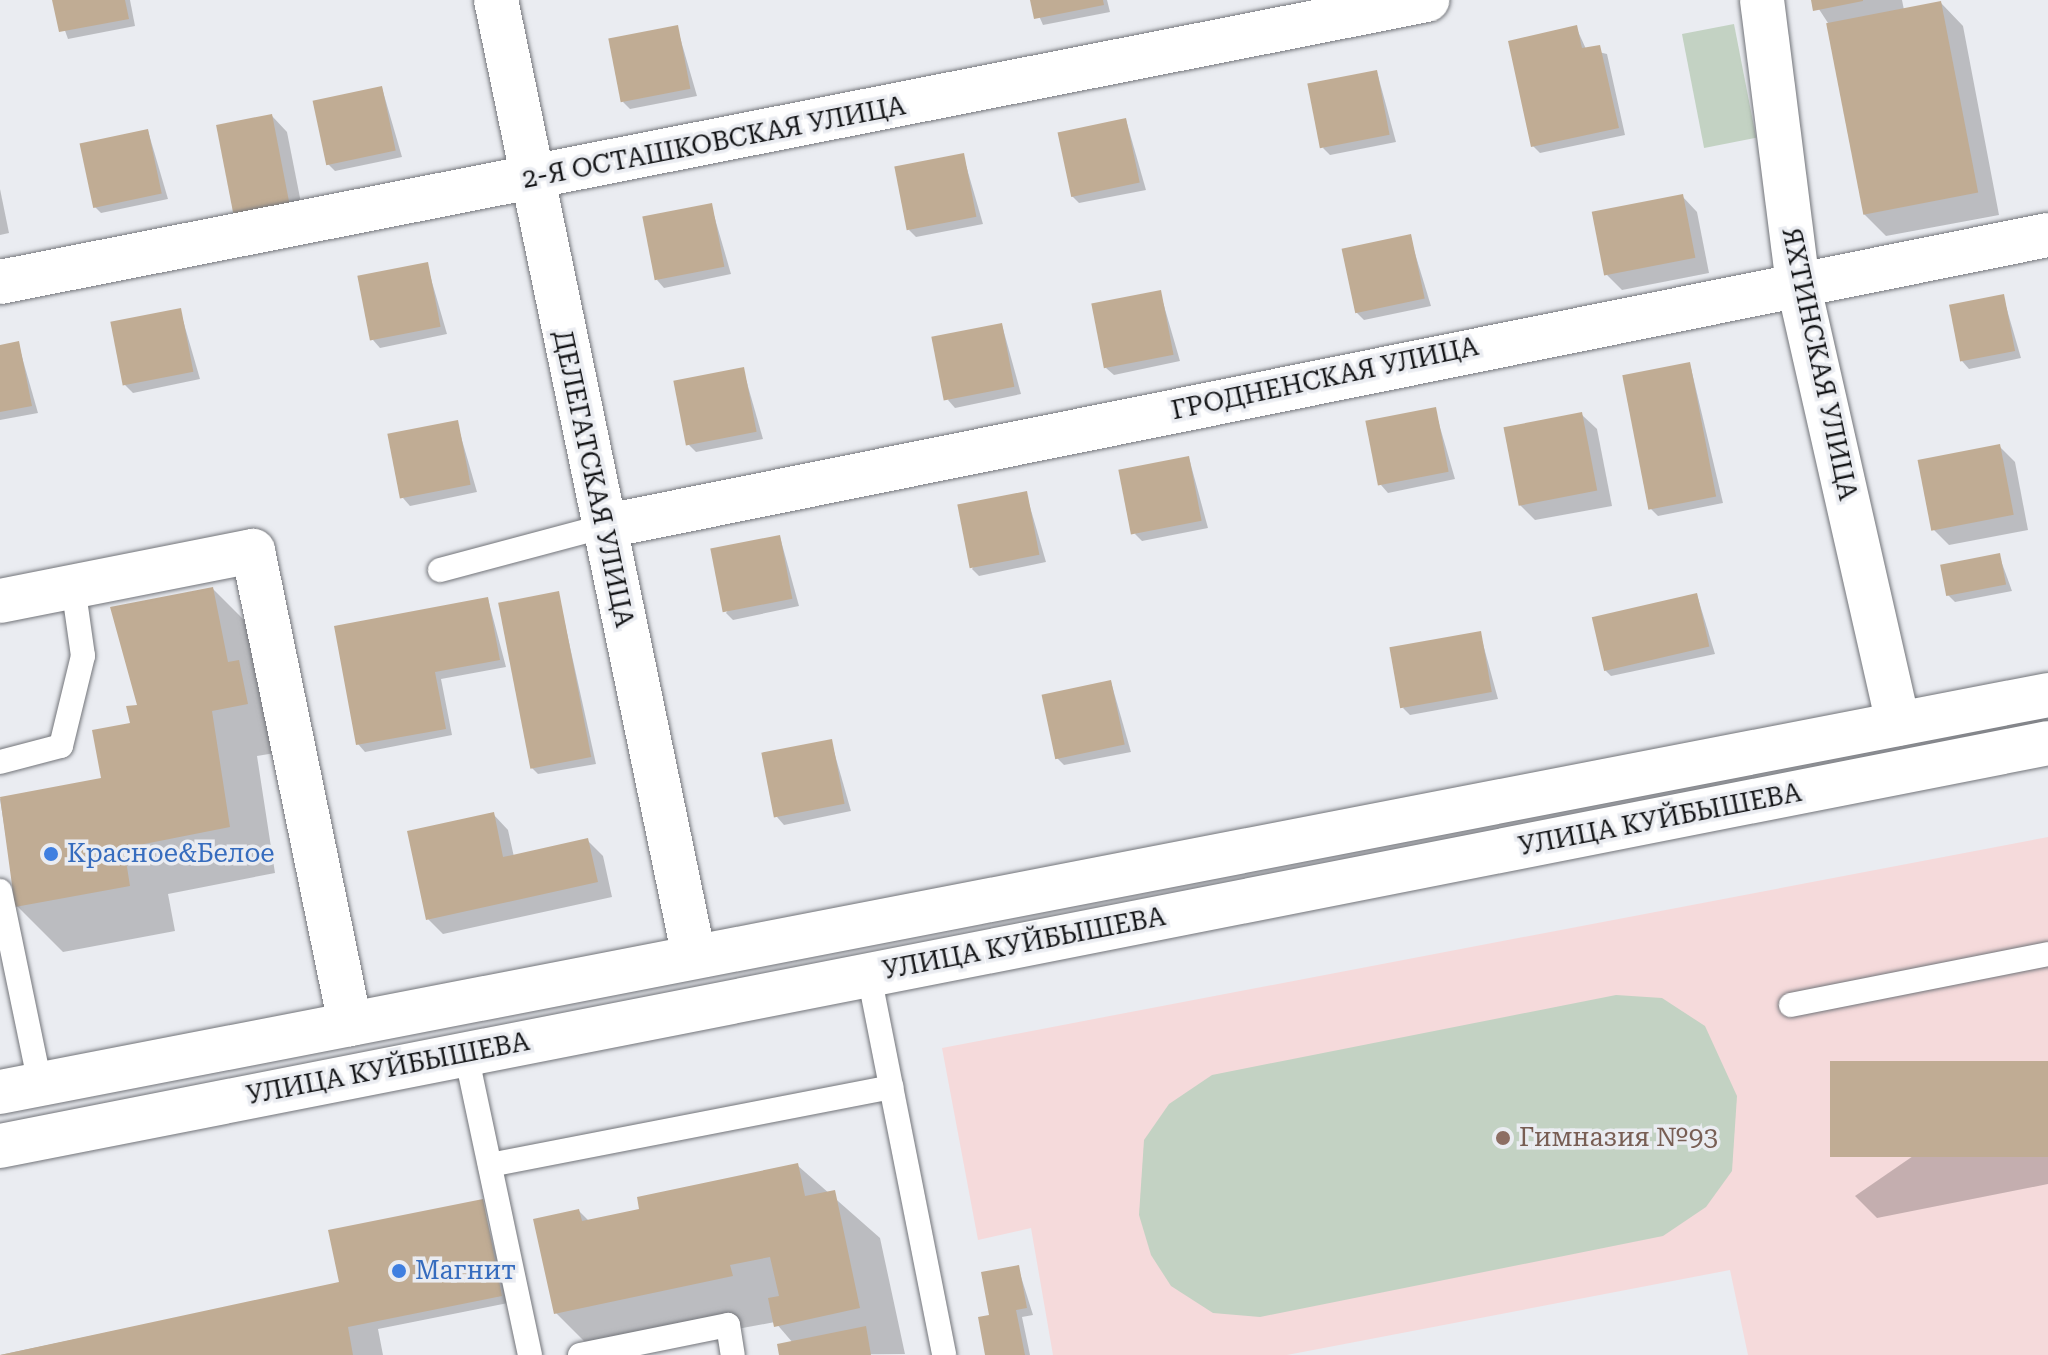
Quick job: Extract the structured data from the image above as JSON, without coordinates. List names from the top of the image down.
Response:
{
  "streets": {
    "street": [
      "2-Я ОСТАШКОВСКАЯ УЛИЦА",
      "ЯХТИНСКАЯ УЛИЦА",
      "ГРОДНЕНСКАЯ УЛИЦА",
      "ДЕЛЕГАТСКАЯ УЛИЦА",
      "УЛИЦА КУЙБЫШЕВА"
    ]
  },
  "crossings": [
    ["2-Я ОСТАШКОВСКАЯ УЛИЦА", "ДЕЛЕГАТСКАЯ УЛИЦА"],
    ["ЯХТИНСКАЯ УЛИЦА", "ГРОДНЕНСКАЯ УЛИЦА"],
    ["ЯХТИНСКАЯ УЛИЦА", "УЛИЦА КУЙБЫШЕВА"],
    ["ГРОДНЕНСКАЯ УЛИЦА", "ДЕЛЕГАТСКАЯ УЛИЦА"],
    ["ДЕЛЕГАТСКАЯ УЛИЦА", "УЛИЦА КУЙБЫШЕВА"]
  ],
  "places": ["Красное&Белое", "Гимназия №93", "Магнит"]
}
